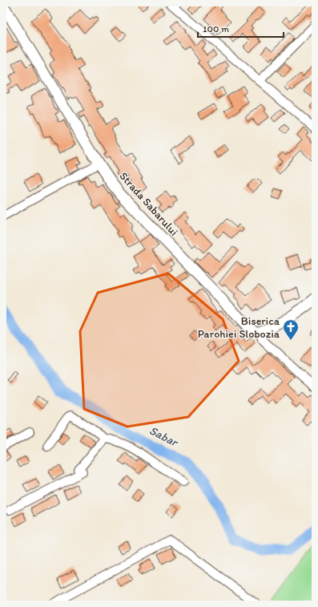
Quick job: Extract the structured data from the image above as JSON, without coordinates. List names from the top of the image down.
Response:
{
  "streets": {
    "main road": ["Strada Sabarului"]
  },
  "water": ["Sabar"],
  "places": {
    "church": ["Biserica Parohiei Slobozia"]
  },
  "scale_bar": "100 m"
}
